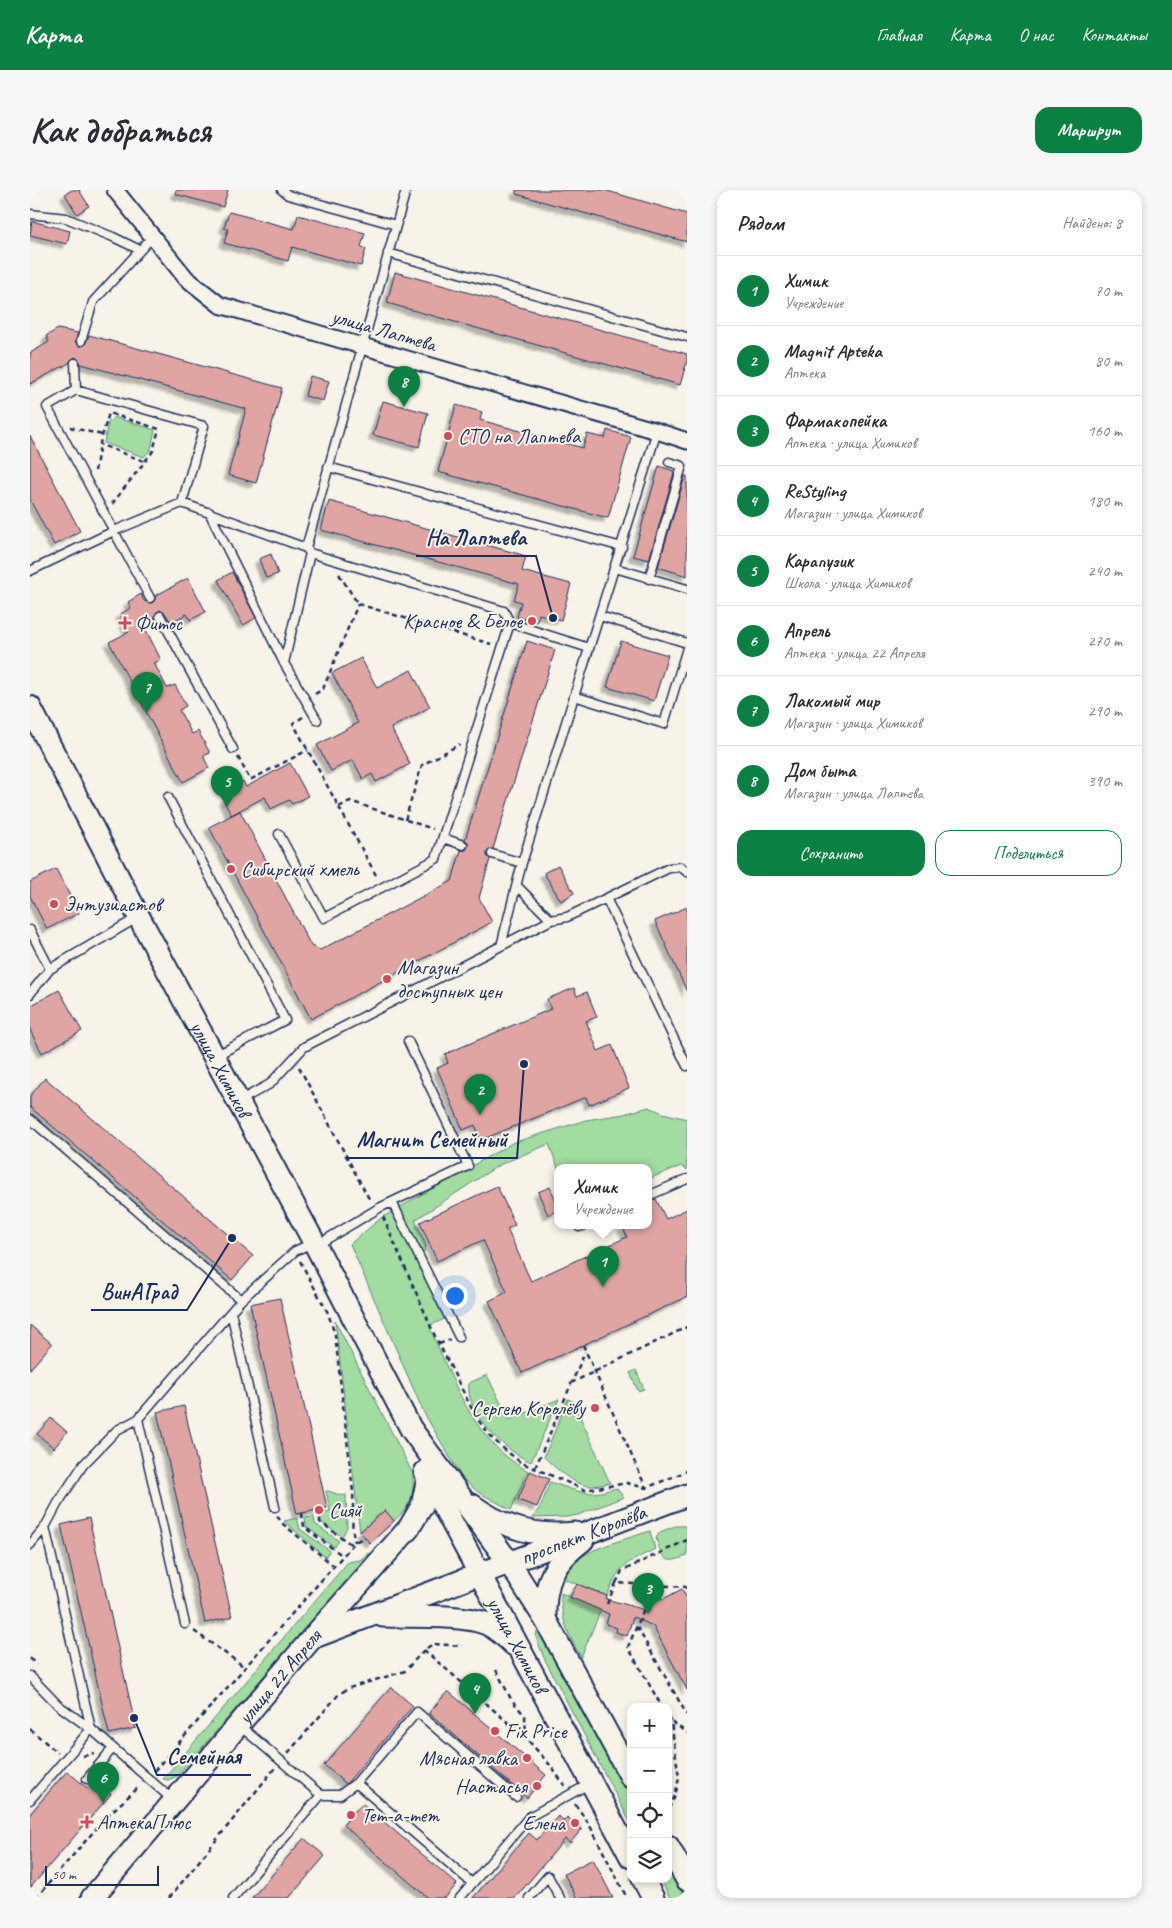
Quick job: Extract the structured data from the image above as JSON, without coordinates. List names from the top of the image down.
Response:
{
  "streets": {
    "main road": ["улица Химиков", "проспект Королёва", "улица 22 Апреля"],
    "street": ["улица Лаптева"]
  },
  "crossings": [
    ["улица Химиков", "проспект Королёва"],
    ["улица Химиков", "улица 22 Апреля"],
    ["проспект Королёва", "улица 22 Апреля"]
  ],
  "places": {
    "other": [
      "СТО на Лаптева",
      "На Лаптева",
      "Красное & Белое",
      "Сибирский хмель",
      "Энтузиастов",
      "Магазин доступных цен",
      "Магнит Семейный",
      "ВинАГрад",
      "Сергею Королёву",
      "Сияй",
      "Семейная",
      "Fix Price",
      "Мясная лавка",
      "Настасья",
      "Тет-а-тет",
      "Елена"
    ],
    "health": ["Фитос", "АптекаПлюс"]
  },
  "scale_bar": "50 m",
  "page": {
    "header": "Карта",
    "nav": [
      "Главная",
      "Карта",
      "О нас",
      "Контакты"
    ],
    "buttons": [
      "Маршрут",
      ["Сохранить", "Поделиться"]
    ],
    "title": "Как добраться",
    "heading": ["Рядом", "Найдено: 8"],
    "list": [
      {
        "mark": "1",
        "name": "Химик",
        "note": "Учреждение",
        "value": "70 m"
      },
      {
        "mark": "2",
        "name": "Magnit Apteka",
        "note": "Аптека",
        "value": "80 m"
      },
      {
        "mark": "3",
        "name": "Фармакопейка",
        "note": "Аптека · улица Химиков",
        "value": "160 m"
      },
      {
        "mark": "4",
        "name": "ReStyling",
        "note": "Магазин · улица Химиков",
        "value": "180 m"
      },
      {
        "mark": "5",
        "name": "Карапузик",
        "note": "Школа · улица Химиков",
        "value": "240 m"
      },
      {
        "mark": "6",
        "name": "Апрель",
        "note": "Аптека · улица 22 Апреля",
        "value": "270 m"
      },
      {
        "mark": "7",
        "name": "Лакомый мир",
        "note": "Магазин · улица Химиков",
        "value": "290 m"
      },
      {
        "mark": "8",
        "name": "Дом быта",
        "note": "Магазин · улица Лаптева",
        "value": "390 m"
      }
    ],
    "pins": [
      "8",
      "7",
      "5",
      "2",
      "1",
      "3",
      "4",
      "6"
    ],
    "popup": ["Химик", "Учреждение"],
    "map_buttons": ["+", "−"],
    "scale": "50 m"
  }
}
